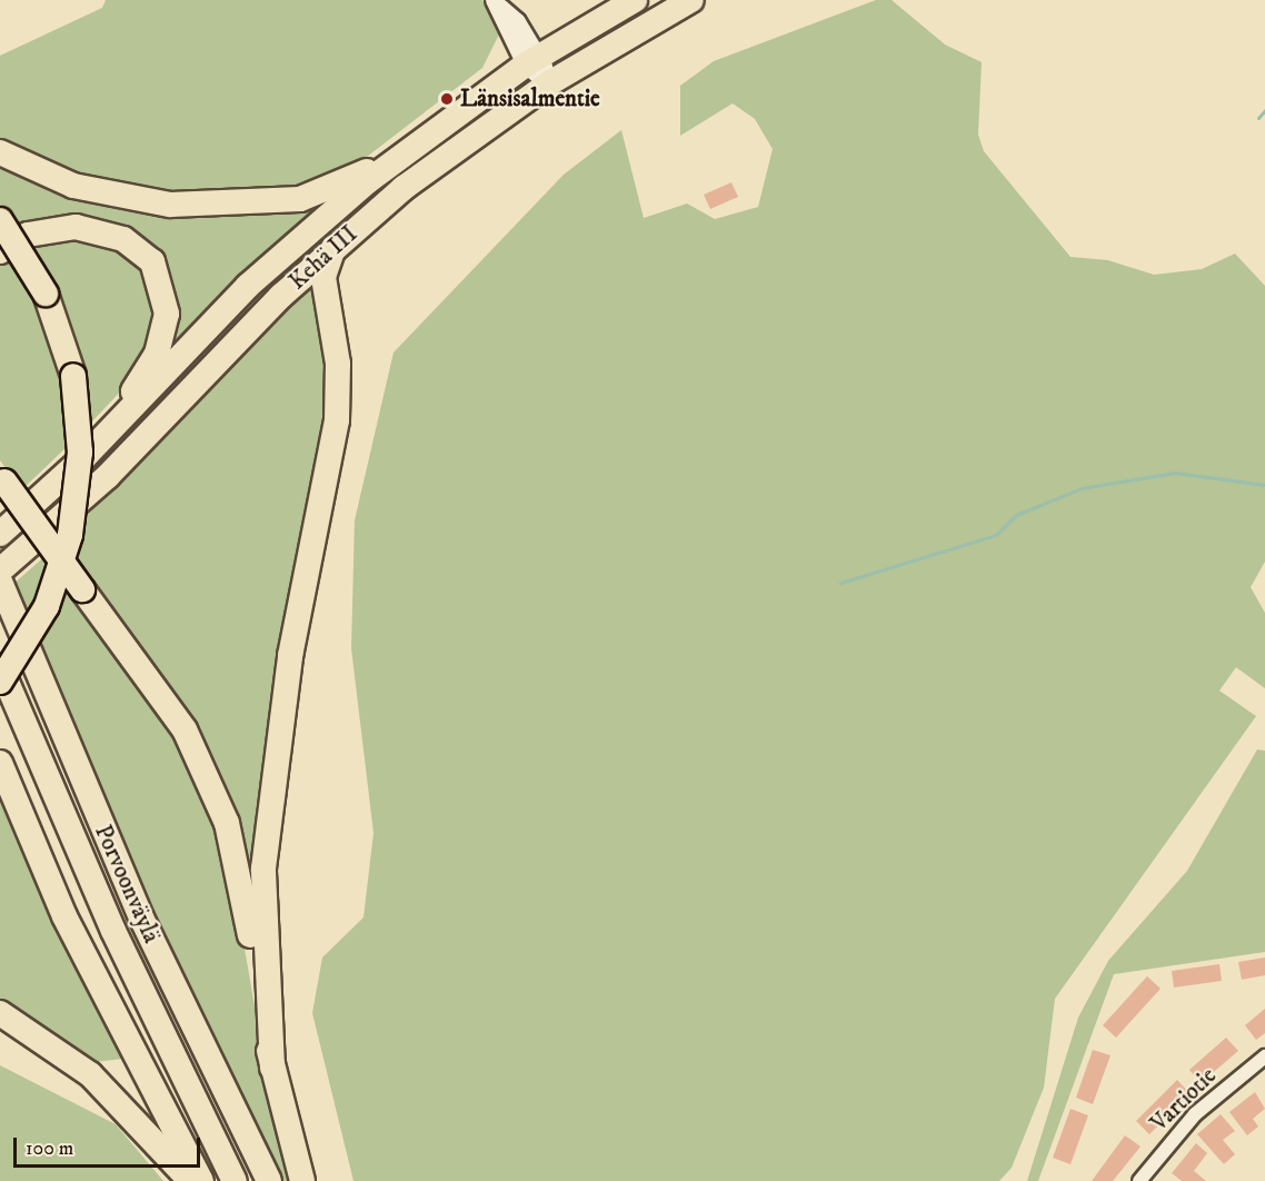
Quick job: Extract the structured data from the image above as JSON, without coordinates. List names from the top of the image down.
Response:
{
  "streets": {
    "highway": ["Kehä III", "Porvoonväylä"],
    "street": ["Vartiotie"]
  },
  "places": ["Länsisalmentie"],
  "scale_bar": "100 m"
}
